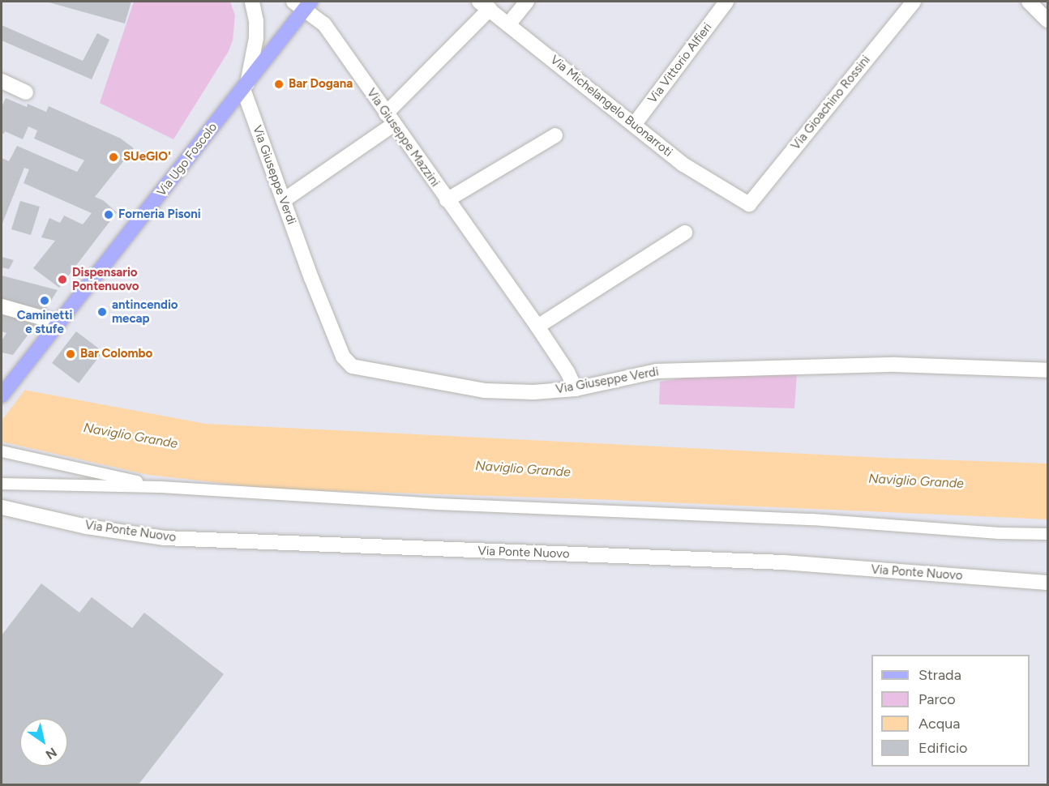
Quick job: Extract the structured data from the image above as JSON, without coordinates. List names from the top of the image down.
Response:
{
  "streets": {
    "main road": ["Via Ugo Foscolo"],
    "street": [
      "Via Vittorio Alfieri",
      "Via Gioachino Rossini",
      "Via Michelangelo Buonarroti",
      "Via Giuseppe Mazzini",
      "Via Giuseppe Verdi",
      "Via Ponte Nuovo"
    ]
  },
  "crossings": [
    ["Via Vittorio Alfieri", "Via Michelangelo Buonarroti"],
    ["Via Gioachino Rossini", "Via Michelangelo Buonarroti"],
    ["Via Giuseppe Mazzini", "Via Ugo Foscolo"],
    ["Via Giuseppe Mazzini", "Via Giuseppe Verdi"],
    ["Via Ugo Foscolo", "Via Giuseppe Verdi"]
  ],
  "water": ["Naviglio Grande"],
  "places": [
    "Bar Dogana",
    "SUeGIO'",
    "Forneria Pisoni",
    "Dispensario Pontenuovo",
    "Caminetti e stufe",
    "antincendio mecap",
    "Bar Colombo"
  ],
  "legend": [
    "Strada",
    "Parco",
    "Acqua",
    "Edificio"
  ],
  "north": "bottom right"
}
